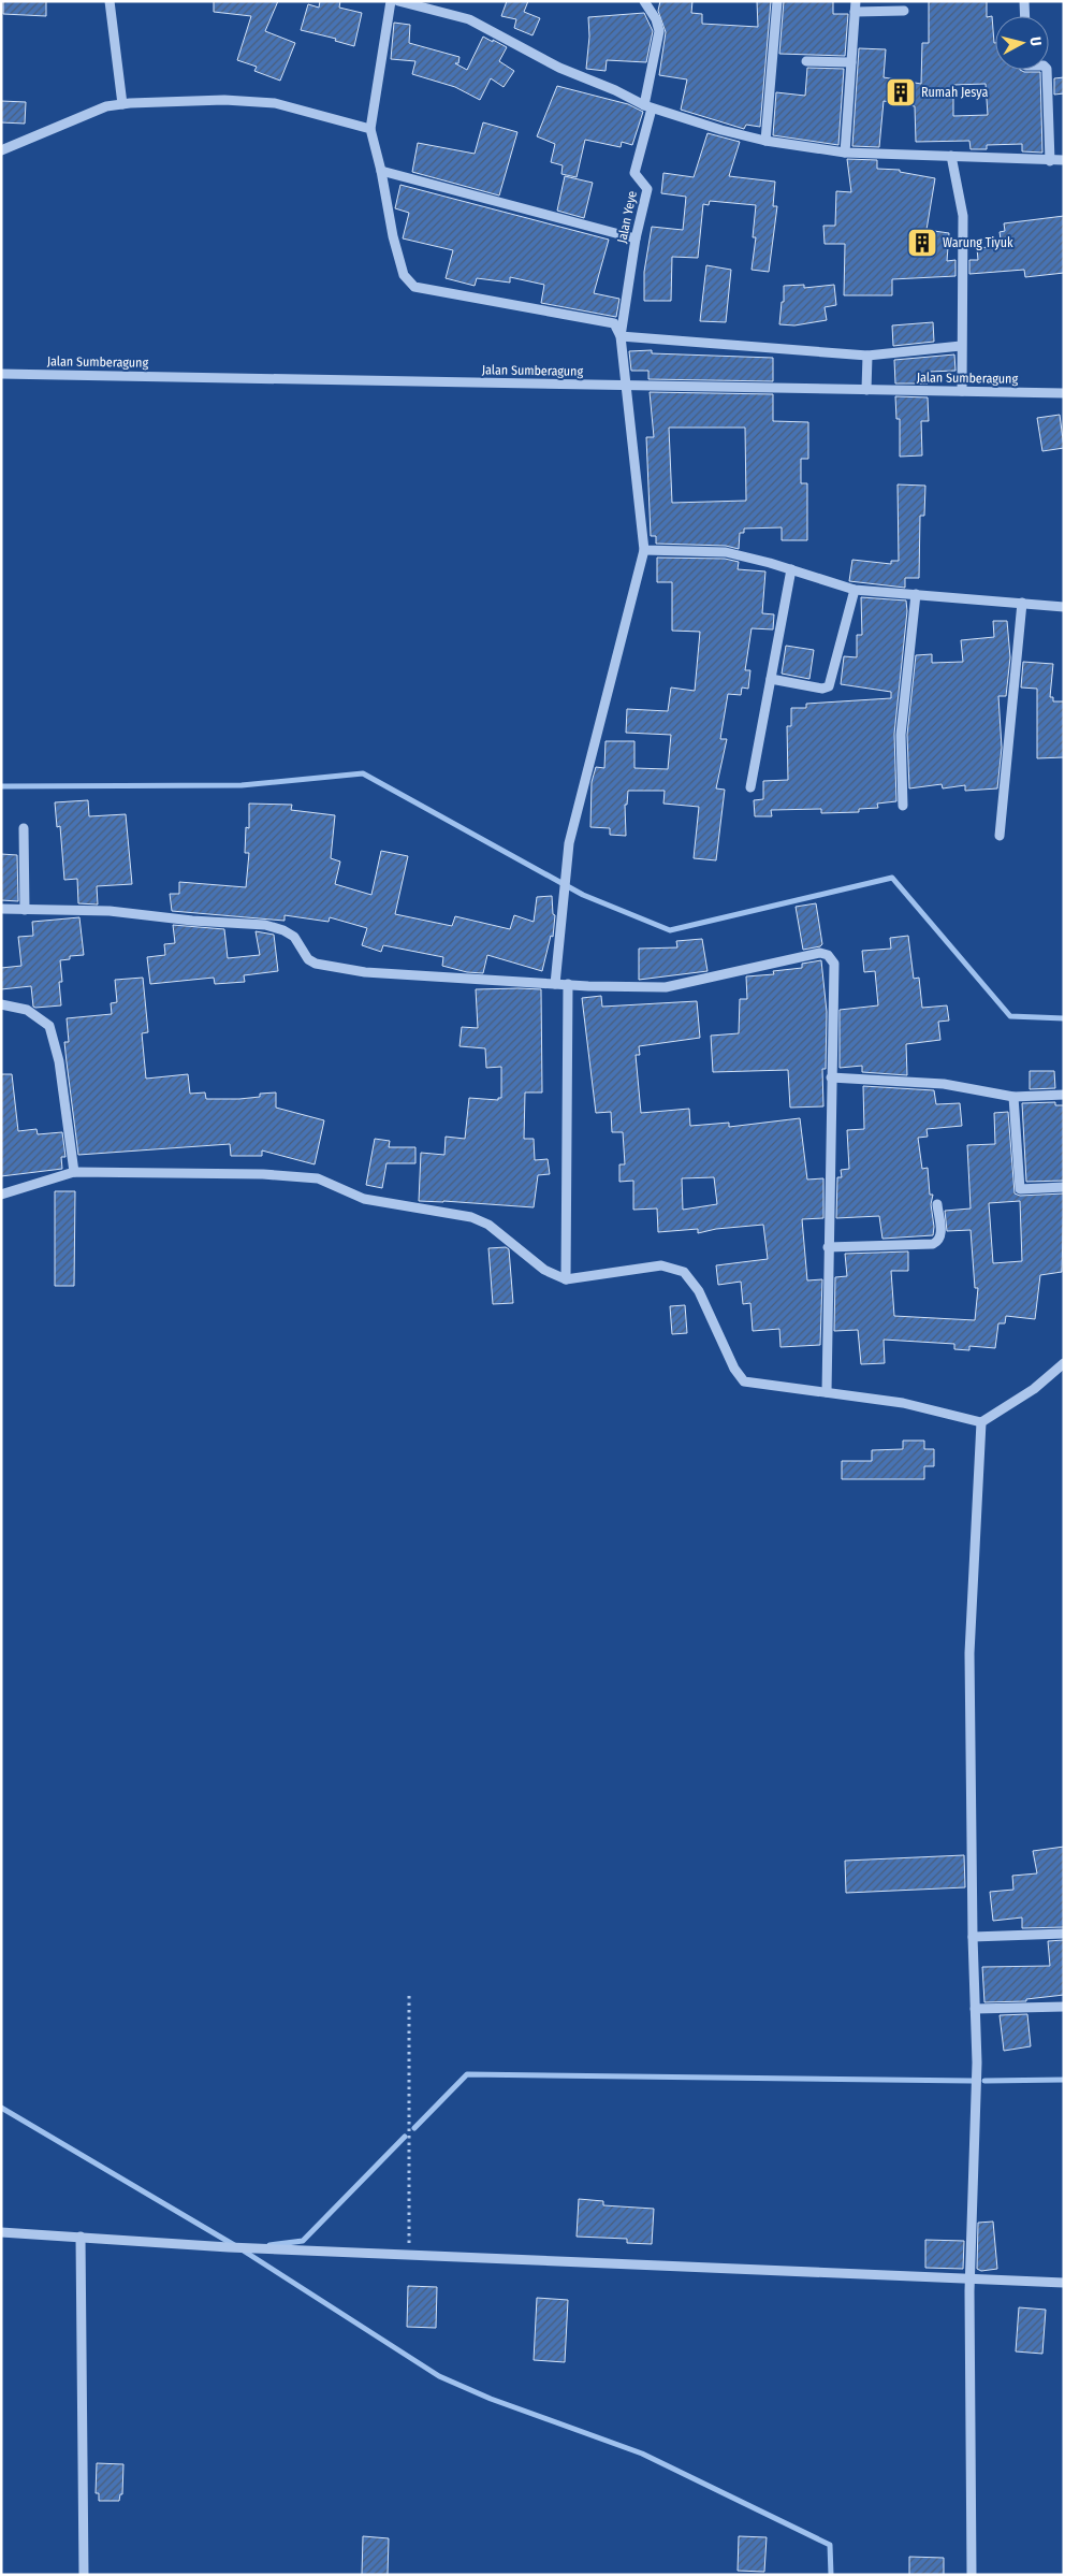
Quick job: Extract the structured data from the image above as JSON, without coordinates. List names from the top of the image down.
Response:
{
  "streets": {
    "street": ["Jalan Yeye", "Jalan Sumberagung"]
  },
  "crossings": [
    ["Jalan Yeye", "Jalan Sumberagung"]
  ],
  "places": {
    "building": ["Rumah Jesya", "Warung Tiyuk"]
  },
  "north": "right"
}
